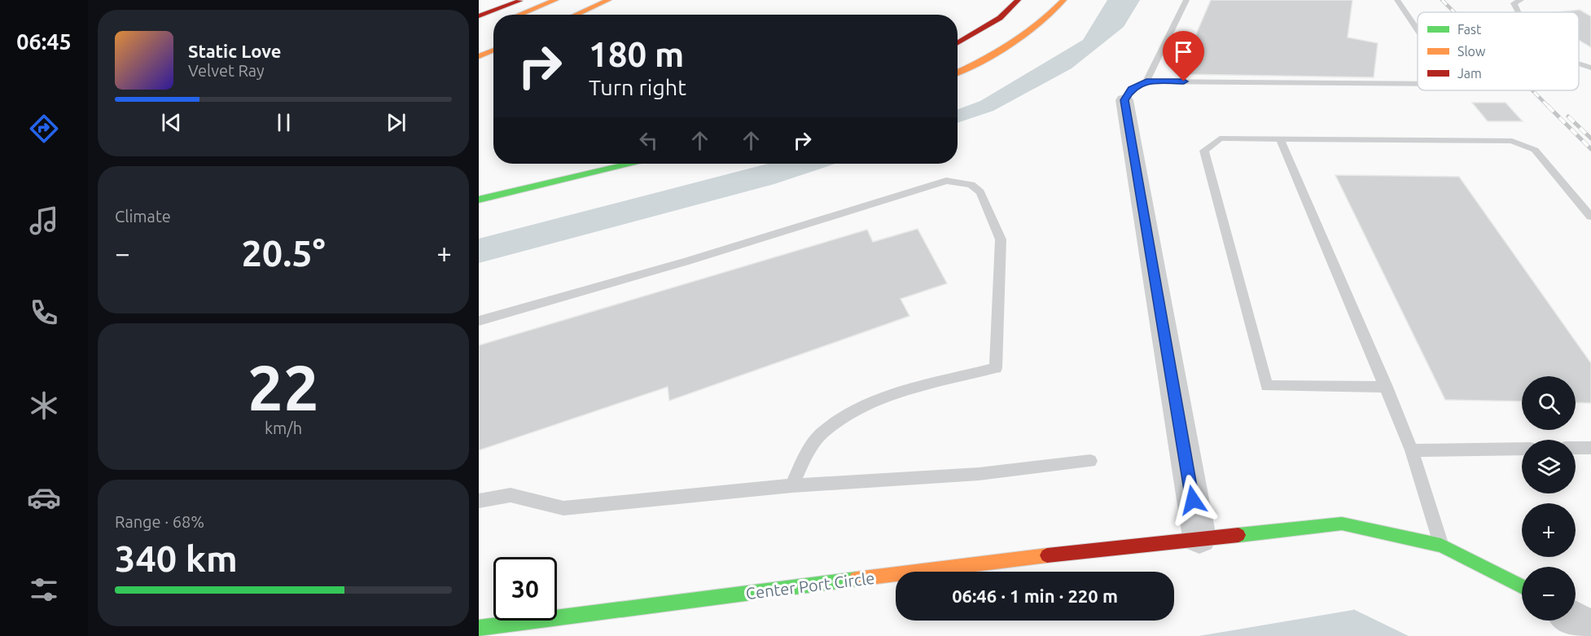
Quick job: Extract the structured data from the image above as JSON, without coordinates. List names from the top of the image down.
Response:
{
  "streets": {
    "main road": ["Center Port Circle"]
  },
  "legend": ["Fast", "Slow", "Jam"],
  "page": {
    "tabs": "06:45",
    "turn": ["180 m", "Turn right"],
    "song": ["Static Love", "Velvet Ray"],
    "tile": [
      "Climate",
      ["22", "km/h"],
      ["Range · 68%", "340 km"]
    ],
    "heat": ["−", "20.5°", "+"],
    "map_buttons": ["+", "−"],
    "limit": "30",
    "trip": "06:46 · 1 min · 220 m"
  }
}
